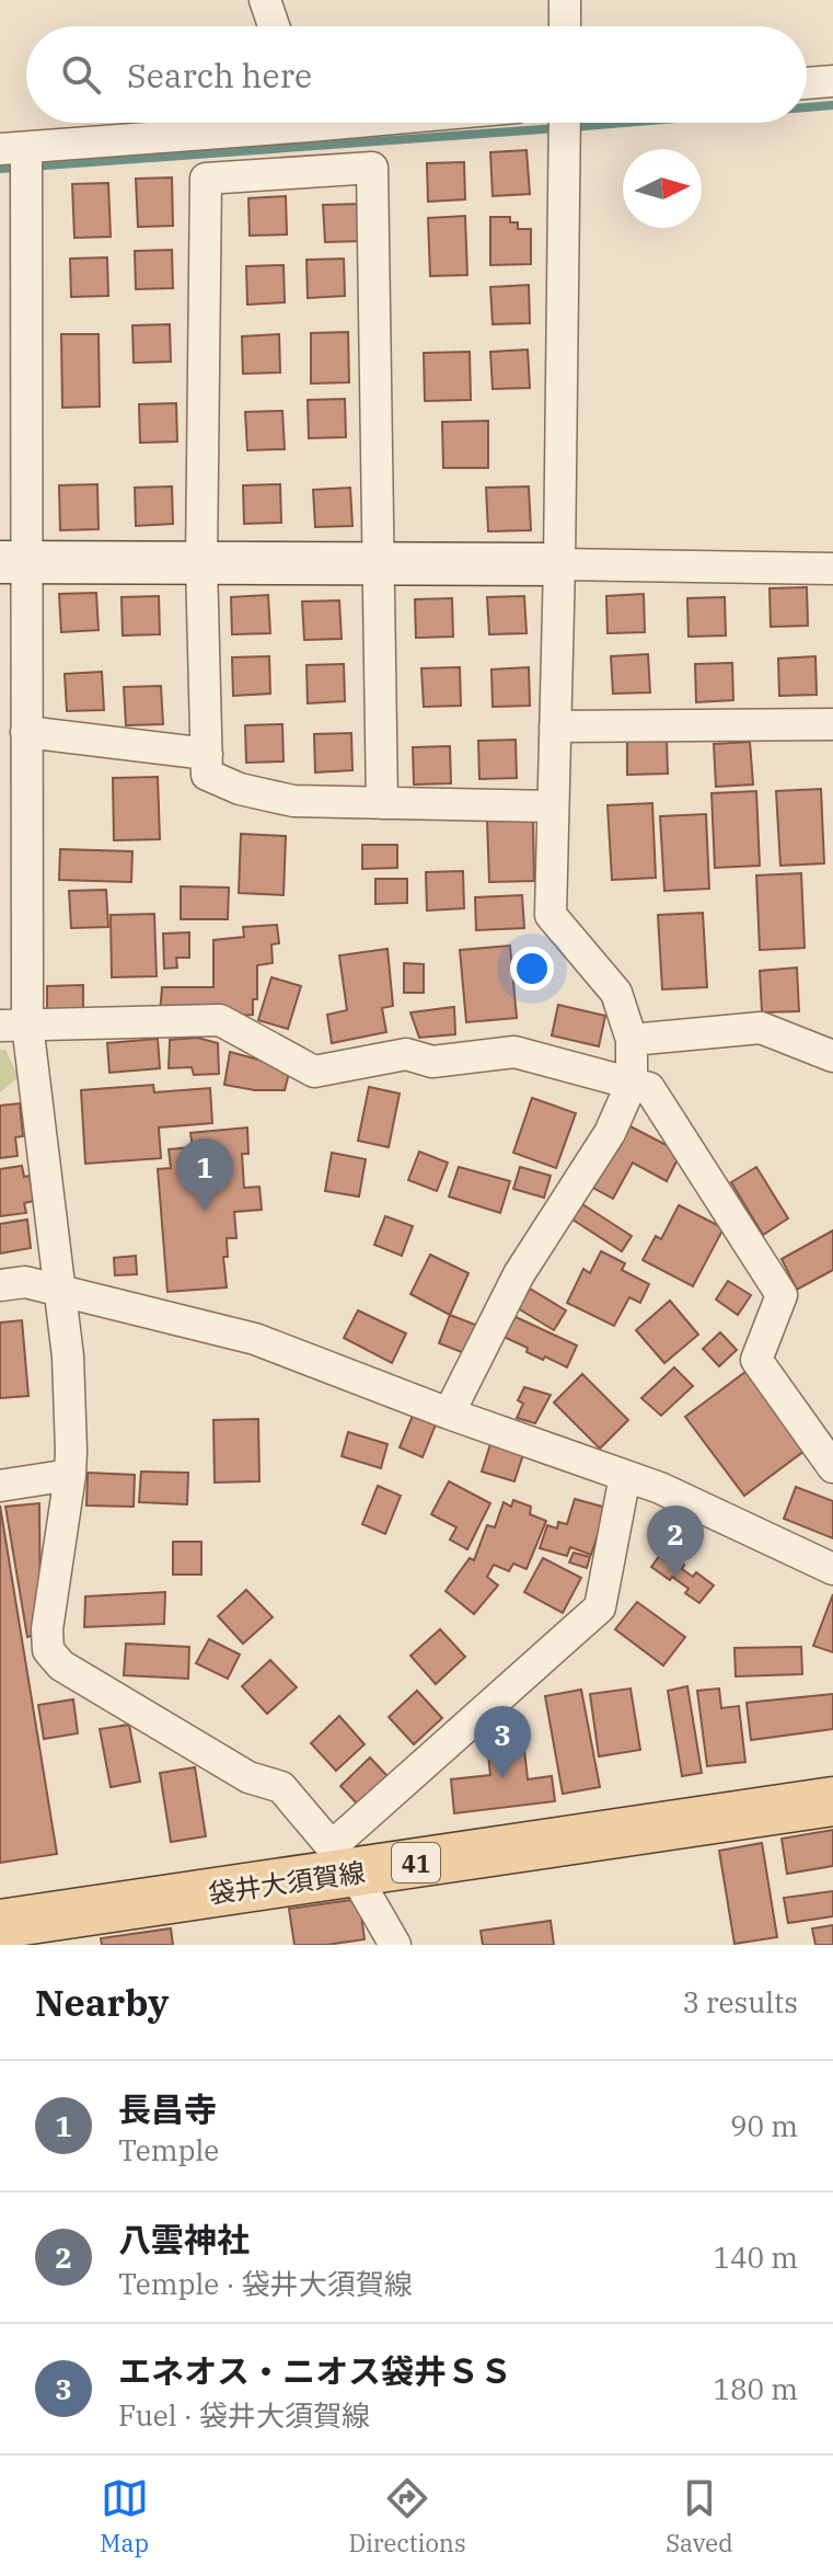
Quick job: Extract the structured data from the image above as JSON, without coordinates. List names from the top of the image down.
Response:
{
  "streets": {
    "main road": ["41", "袋井大須賀線"]
  },
  "north": "right",
  "page": {
    "search": "Search here",
    "pins": ["1", "2", "3"],
    "heading": ["Nearby", "3 results"],
    "list": [
      {
        "mark": "1",
        "name": "長昌寺",
        "note": "Temple",
        "value": "90 m"
      },
      {
        "mark": "2",
        "name": "八雲神社",
        "note": "Temple · 袋井大須賀線",
        "value": "140 m"
      },
      {
        "mark": "3",
        "name": "エネオス・ニオス袋井ＳＳ",
        "note": "Fuel · 袋井大須賀線",
        "value": "180 m"
      }
    ],
    "nav": ["Map", "Directions", "Saved"]
  }
}
